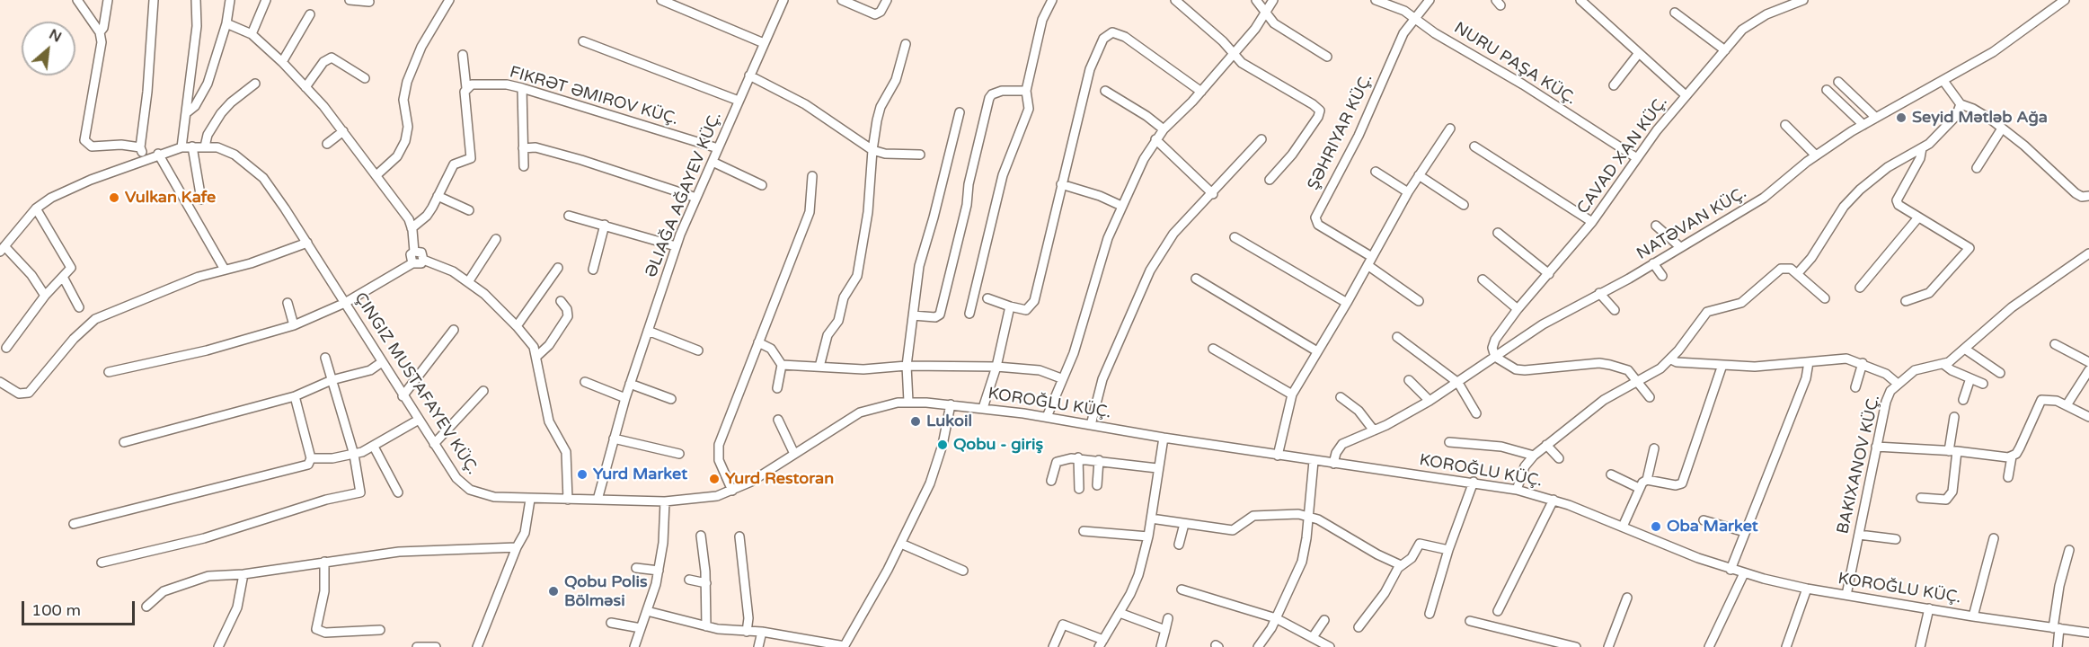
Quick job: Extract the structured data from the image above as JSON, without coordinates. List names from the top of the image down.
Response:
{
  "streets": {
    "street": [
      "NURU PAŞA KÜÇ.",
      "FIKRƏT ƏMIROV KÜÇ.",
      "ŞƏHRIYAR KÜÇ.",
      "CAVAD XAN KÜÇ.",
      "ƏLIAĞA AĞAYEV KÜÇ.",
      "NATƏVAN KÜÇ.",
      "ÇINGIZ MUSTAFAYEV KÜÇ.",
      "KOROĞLU KÜÇ."
    ]
  },
  "crossings": [
    ["NURU PAŞA KÜÇ.", "ŞƏHRIYAR KÜÇ."],
    ["NURU PAŞA KÜÇ.", "CAVAD XAN KÜÇ."],
    ["FIKRƏT ƏMIROV KÜÇ.", "ƏLIAĞA AĞAYEV KÜÇ."],
    ["CAVAD XAN KÜÇ.", "NATƏVAN KÜÇ."],
    ["ƏLIAĞA AĞAYEV KÜÇ.", "ÇINGIZ MUSTAFAYEV KÜÇ."],
    ["NATƏVAN KÜÇ.", "KOROĞLU KÜÇ."],
    ["ÇINGIZ MUSTAFAYEV KÜÇ.", "KOROĞLU KÜÇ."]
  ],
  "places": [
    "Seyid Mətləb Ağa",
    "Vulkan Kafe",
    "Lukoil",
    "Qobu - giriş",
    "Yurd Market",
    "Yurd Restoran",
    "Oba Market",
    "Qobu Polis Bölməsi"
  ],
  "scale_bar": "100 m",
  "north": "top right"
}
